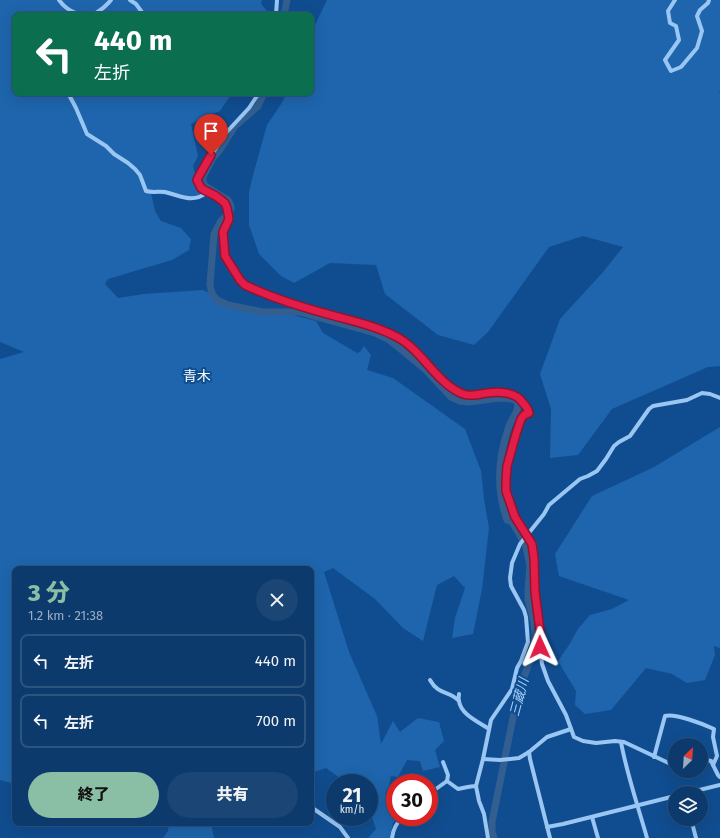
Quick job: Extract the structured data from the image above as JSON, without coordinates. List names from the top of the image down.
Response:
{
  "districts": ["青木"],
  "water": ["三蔵川"],
  "north": "top right",
  "page": {
    "turn": ["440 m", "左折"],
    "heading": ["3 分", "1.2 km · 21:38"],
    "list": [
      {
        "name": "左折",
        "value": "440 m"
      },
      {
        "name": "左折",
        "value": "700 m"
      }
    ],
    "buttons": ["終了", "共有"],
    "speed": "21 km/h",
    "limit": "30"
  }
}
